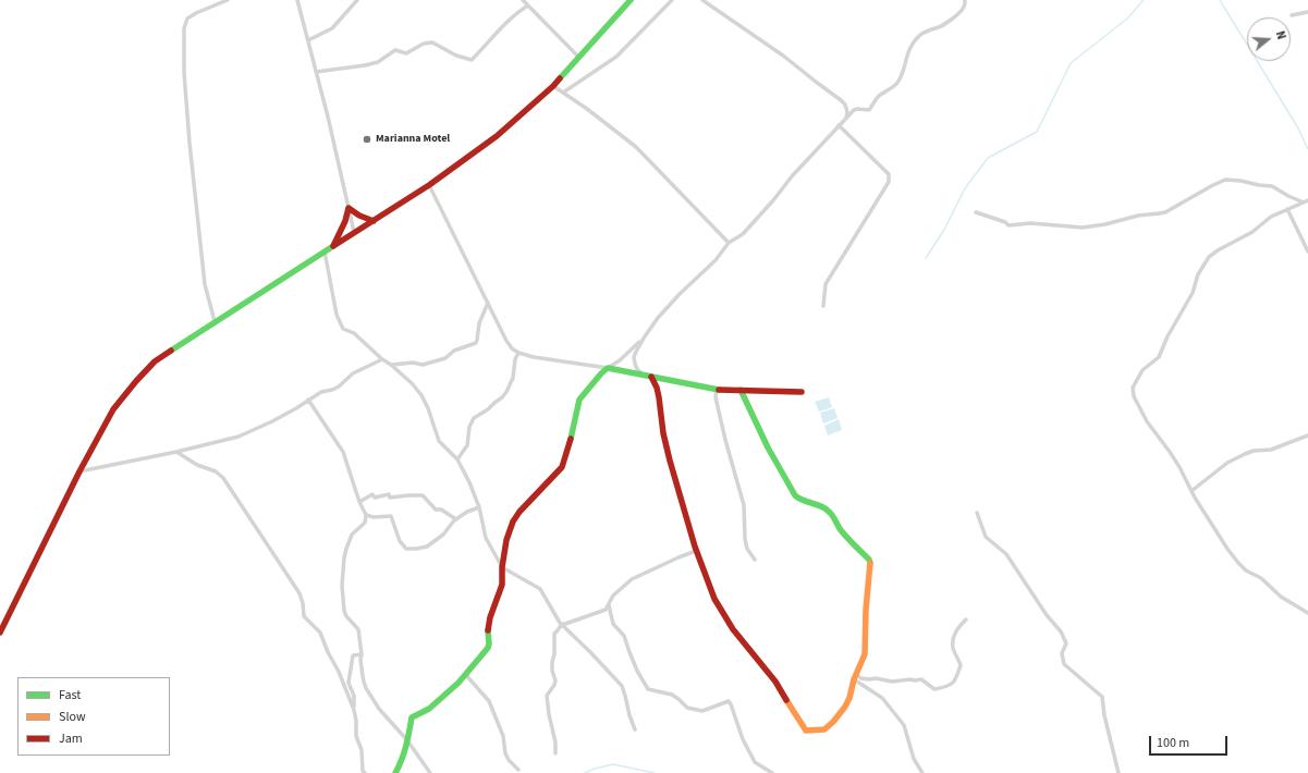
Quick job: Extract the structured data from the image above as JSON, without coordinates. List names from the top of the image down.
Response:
{
  "places": ["Marianna Motel"],
  "legend": ["Fast", "Slow", "Jam"],
  "scale_bar": "100 m",
  "north": "right"
}
